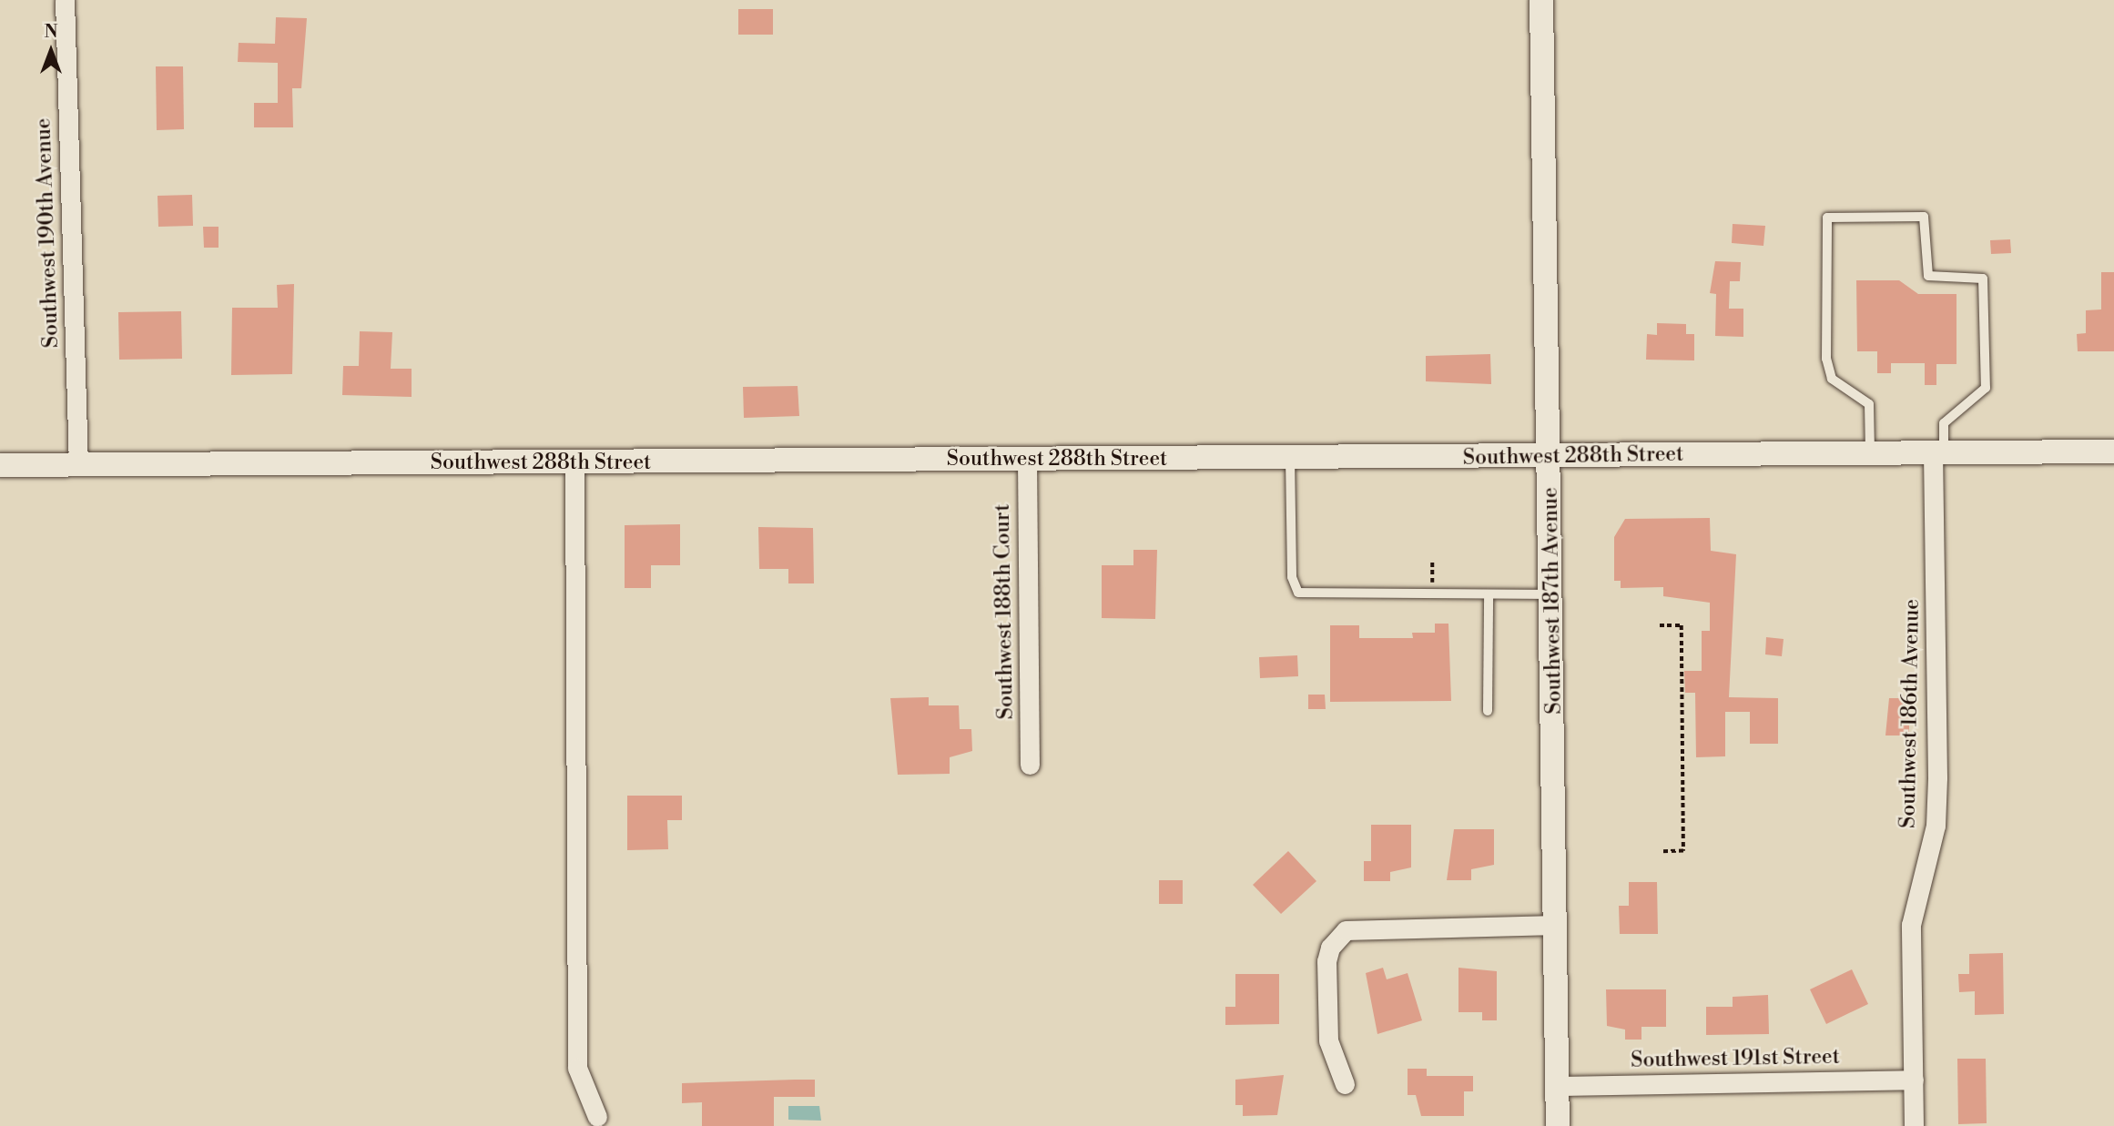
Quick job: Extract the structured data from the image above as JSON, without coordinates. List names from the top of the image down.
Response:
{
  "streets": {
    "street": [
      "Southwest 190th Avenue",
      "Southwest 288th Street",
      "Southwest 187th Avenue",
      "Southwest 188th Court",
      "Southwest 186th Avenue",
      "Southwest 191st Street"
    ]
  },
  "crossings": [
    ["Southwest 190th Avenue", "Southwest 288th Street"],
    ["Southwest 288th Street", "Southwest 187th Avenue"],
    ["Southwest 288th Street", "Southwest 188th Court"],
    ["Southwest 288th Street", "Southwest 186th Avenue"],
    ["Southwest 187th Avenue", "Southwest 191st Street"],
    ["Southwest 186th Avenue", "Southwest 191st Street"]
  ],
  "north": "top"
}
